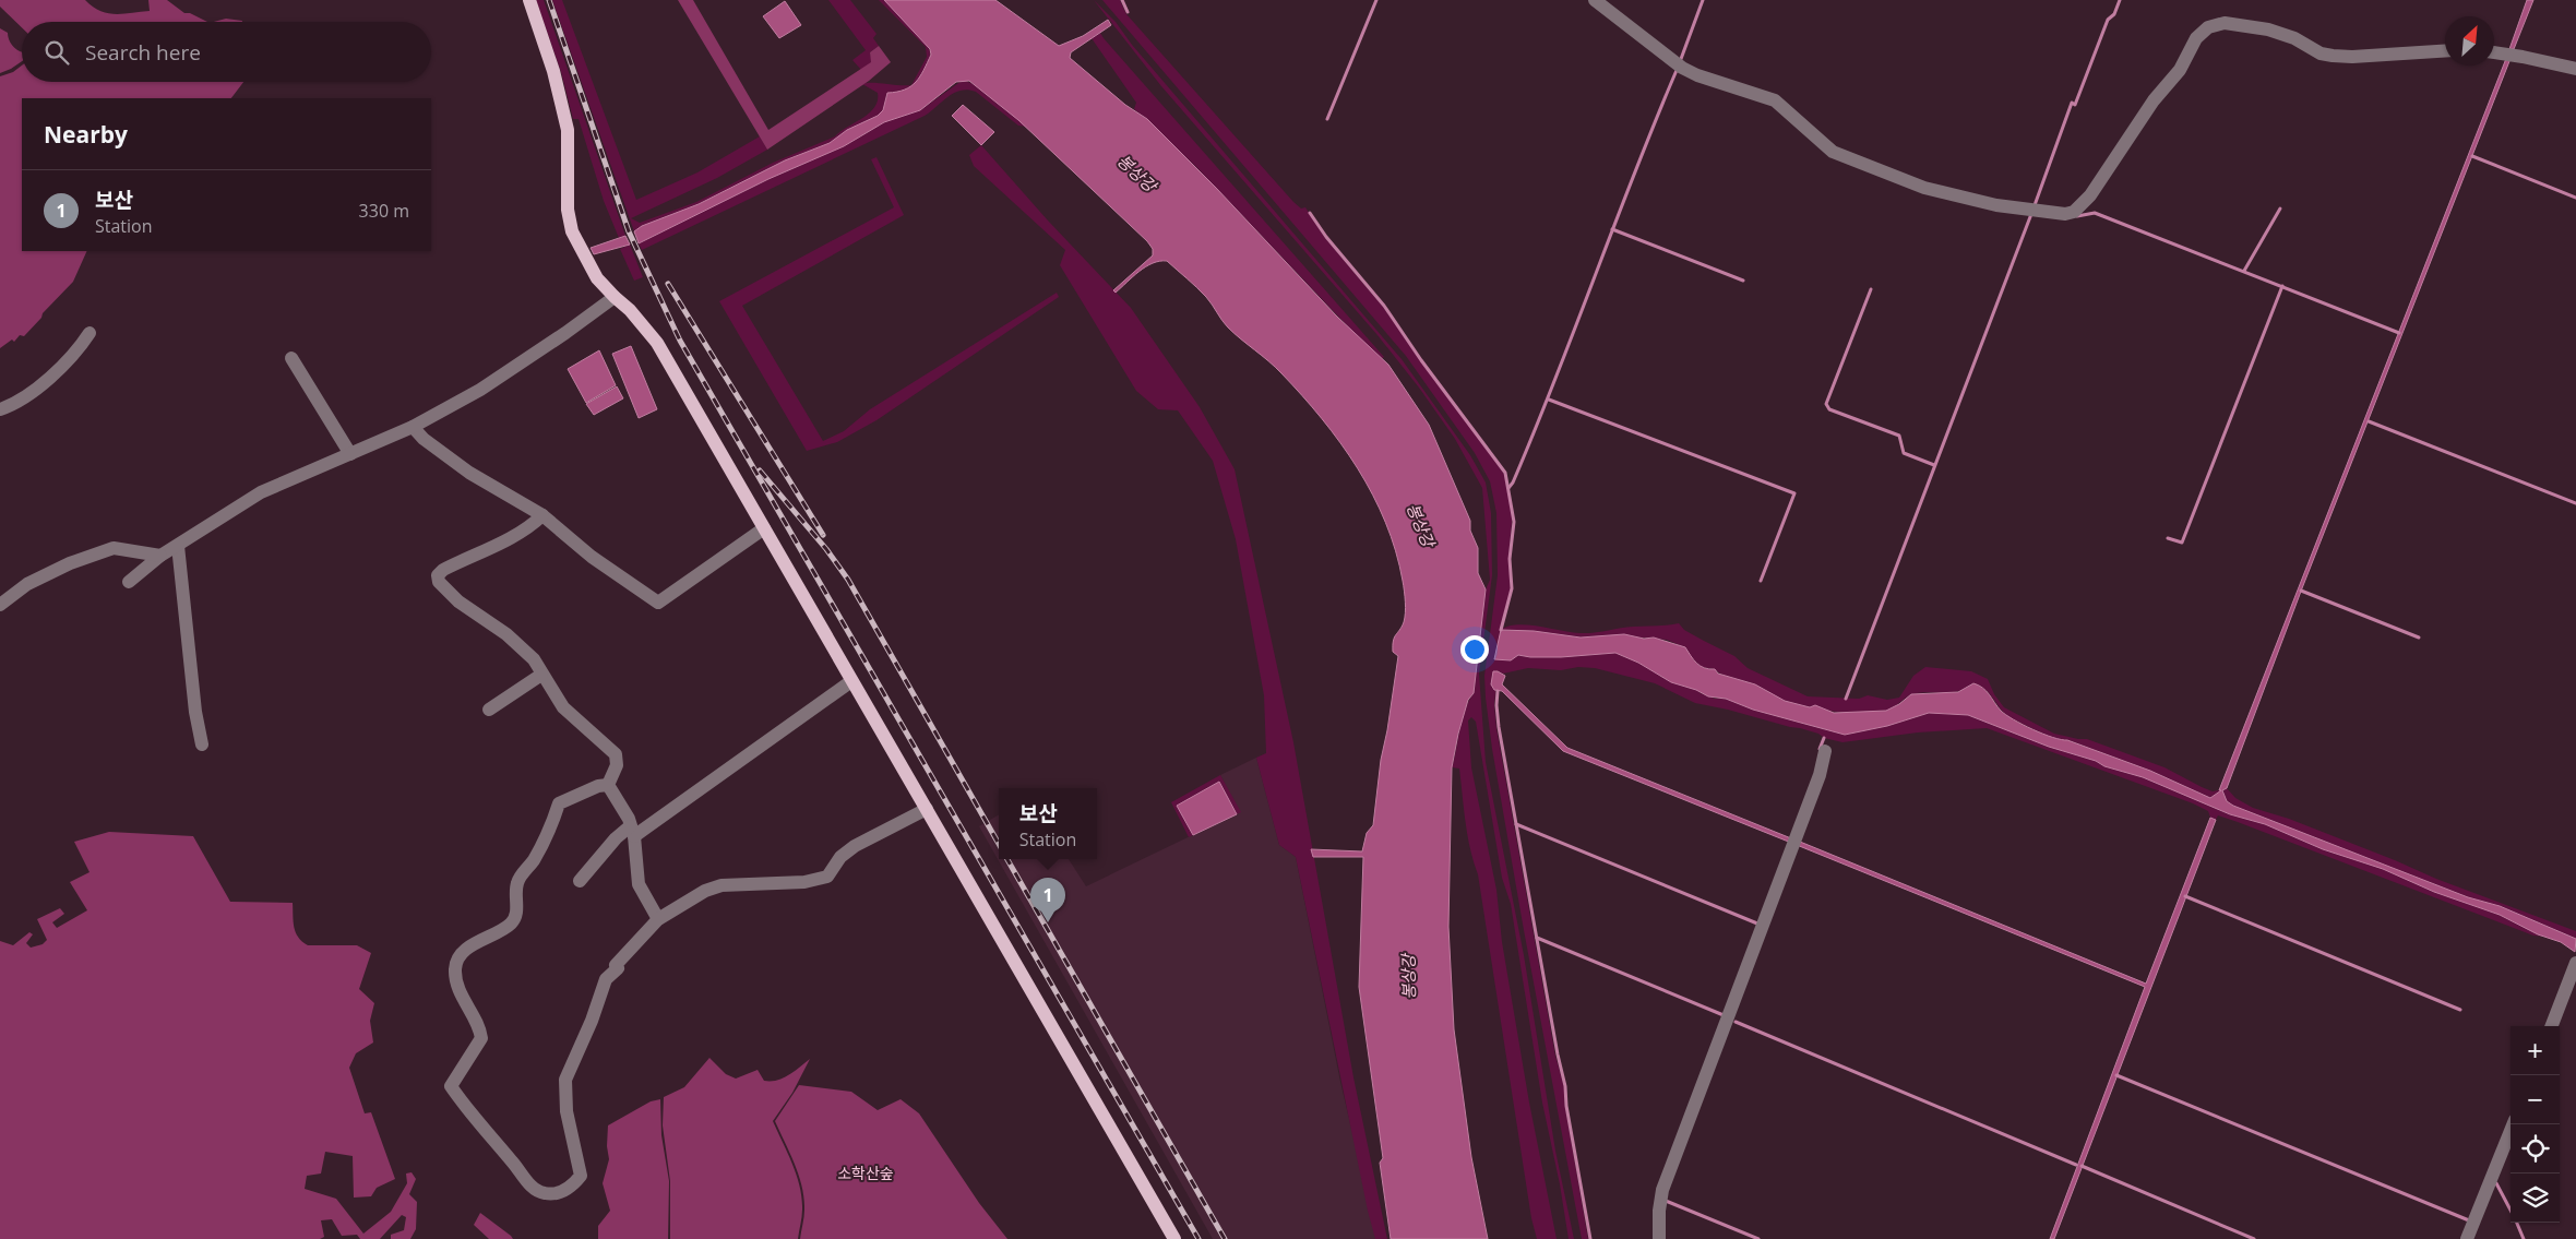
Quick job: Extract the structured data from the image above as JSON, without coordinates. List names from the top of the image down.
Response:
{
  "water": ["봉상강"],
  "parks": ["소학산숲"],
  "north": "top right",
  "page": {
    "search": "Search here",
    "heading": "Nearby",
    "list": [
      {
        "mark": "1",
        "name": "보산",
        "note": "Station",
        "value": "330 m"
      }
    ],
    "popup": ["보산", "Station"],
    "pins": "1",
    "map_buttons": ["+", "−"]
  }
}
